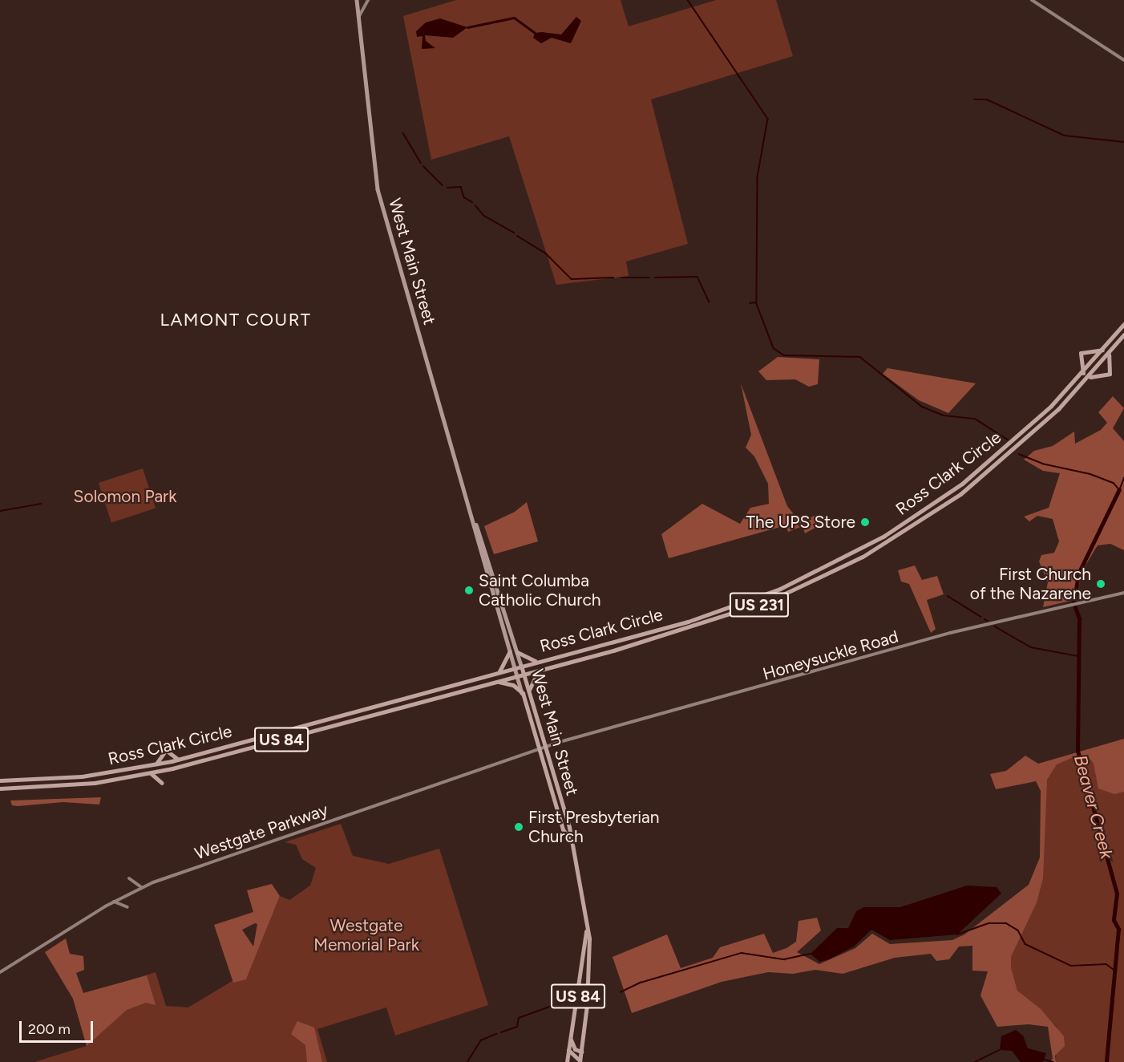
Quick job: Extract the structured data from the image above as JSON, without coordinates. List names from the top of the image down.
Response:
{
  "streets": {
    "highway": [
      "West Main Street",
      "Ross Clark Circle",
      "US 231",
      "US 84"
    ],
    "main road": ["Honeysuckle Road", "Westgate Parkway"]
  },
  "crossings": [
    ["West Main Street", "Ross Clark Circle"],
    ["West Main Street", "Honeysuckle Road"],
    ["West Main Street", "Westgate Parkway"],
    ["Honeysuckle Road", "Westgate Parkway"]
  ],
  "districts": ["LAMONT COURT"],
  "water": ["Beaver Creek"],
  "parks": ["Solomon Park", "Westgate Memorial Park"],
  "places": [
    "The UPS Store",
    "First Church of the Nazarene",
    "Saint Columba Catholic Church",
    "First Presbyterian Church"
  ],
  "scale_bar": "200 m"
}
